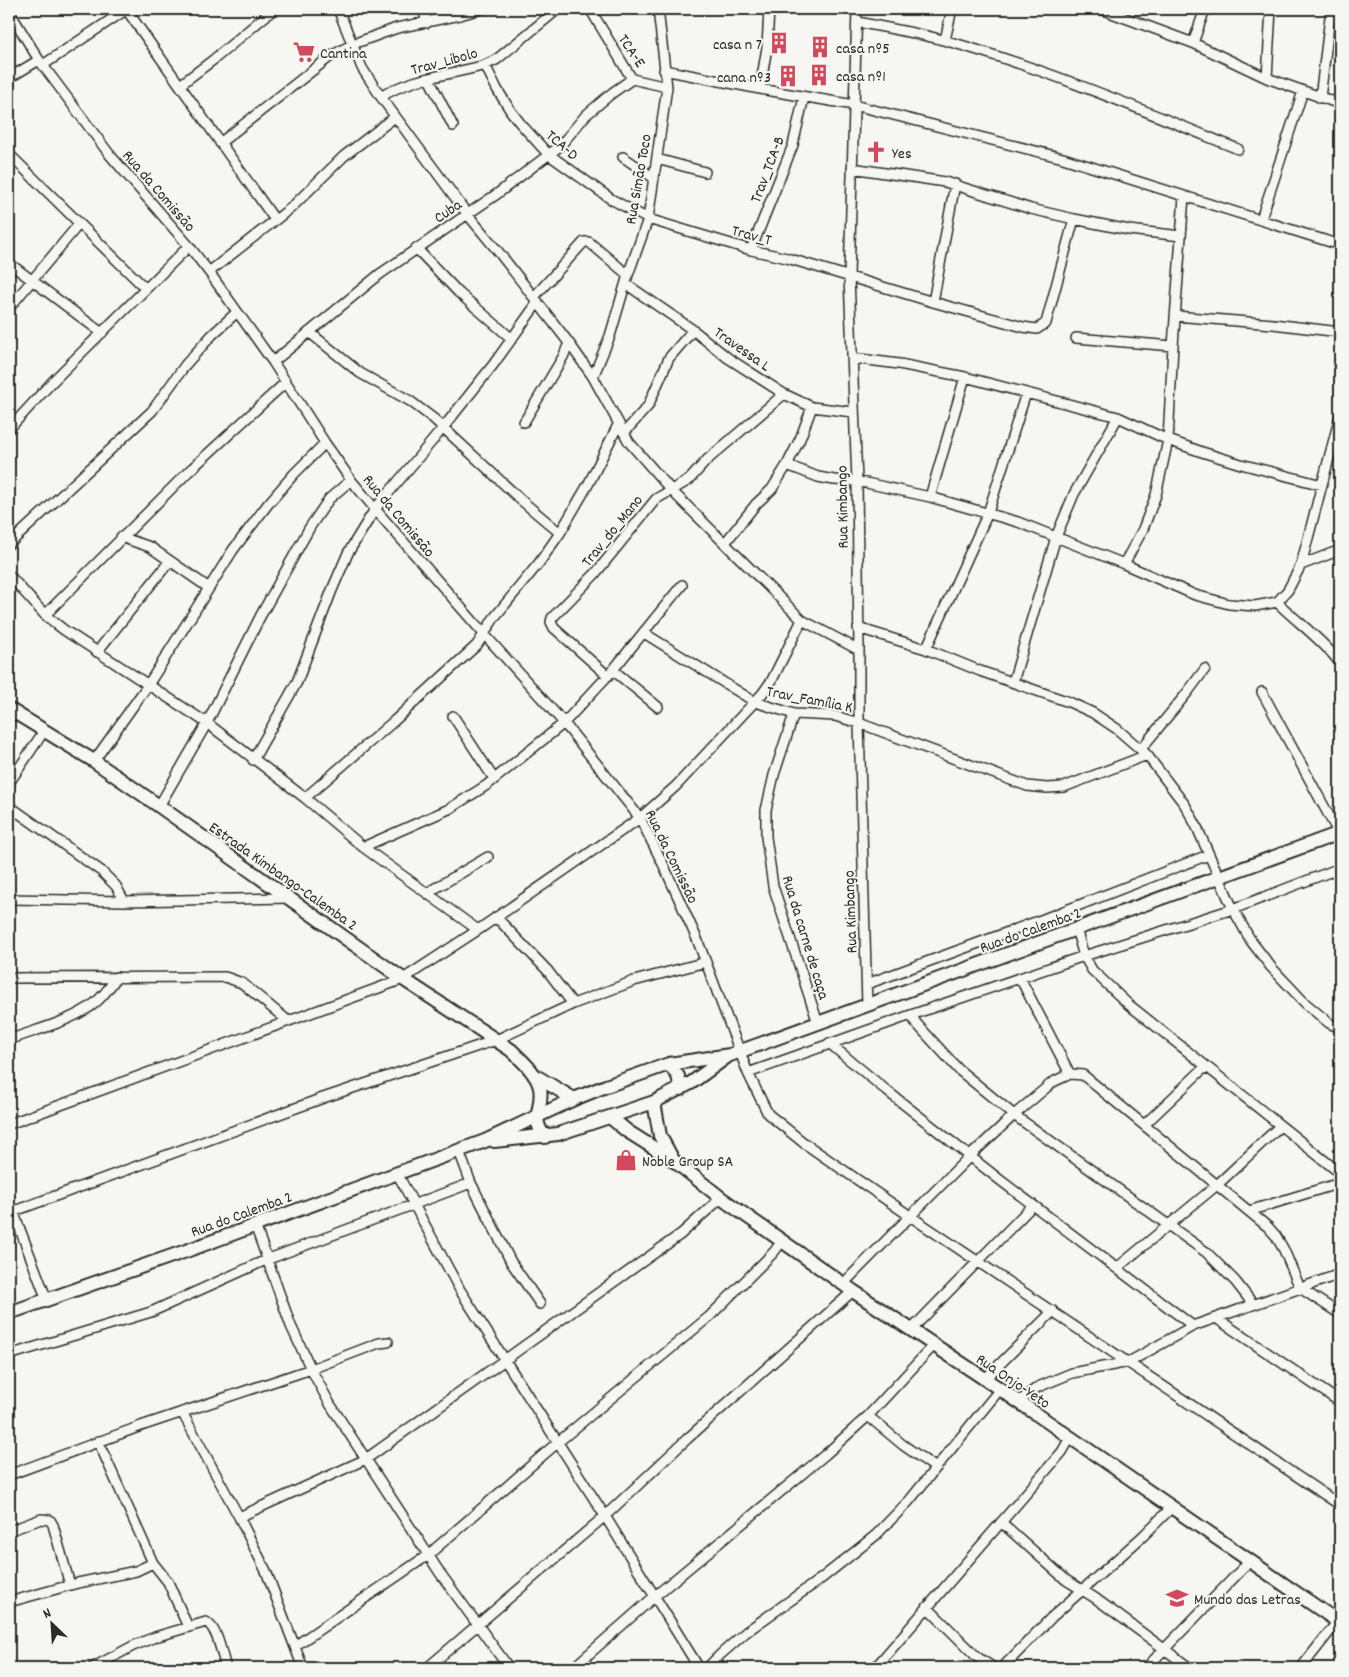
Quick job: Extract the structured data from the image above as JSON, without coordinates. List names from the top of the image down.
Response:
{
  "streets": {
    "main road": ["Estrada Kimbango-Calemba 2", "Rua do Calemba 2", "Rua Onjo-Yeto"],
    "street": [
      "TCA-E",
      "Trav_Libolo",
      "TCA-D",
      "Trav_TCA-B",
      "Rua Simão Toco",
      "Rua da Comissão",
      "Cuba",
      "Trav_T",
      "Travessa L",
      "Rua Kimbango",
      "Trav_do_Mano",
      "Trav_Família K",
      "Rua da carne de caça"
    ]
  },
  "crossings": [
    ["TCA-E", "Rua Simão Toco"],
    ["TCA-E", "Cuba"],
    ["Trav_Libolo", "TCA-D"],
    ["TCA-D", "Rua Simão Toco"],
    ["TCA-D", "Cuba"],
    ["TCA-D", "Trav_T"],
    ["Trav_TCA-B", "Trav_T"],
    ["Rua Simão Toco", "Trav_T"],
    ["Rua Simão Toco", "Travessa L"],
    ["Rua da Comissão", "Cuba"],
    ["Rua da Comissão", "Rua do Calemba 2"],
    ["Trav_T", "Rua Kimbango"],
    ["Travessa L", "Rua Kimbango"],
    ["Travessa L", "Trav_do_Mano"],
    ["Rua Kimbango", "Trav_Família K"],
    ["Rua Kimbango", "Rua do Calemba 2"],
    ["Trav_Família K", "Rua da carne de caça"],
    ["Rua do Calemba 2", "Rua da carne de caça"],
    ["Rua do Calemba 2", "Rua Onjo-Yeto"]
  ],
  "places": {
    "building": [
      "casa n 7",
      "casa nº5",
      "casa nº1",
      "cana nº3"
    ],
    "supermarket": ["Cantina"],
    "church": ["Yes"],
    "shop": ["Noble Group SA"],
    "school or university": ["Mundo das Letras"]
  },
  "north": "top left"
}
